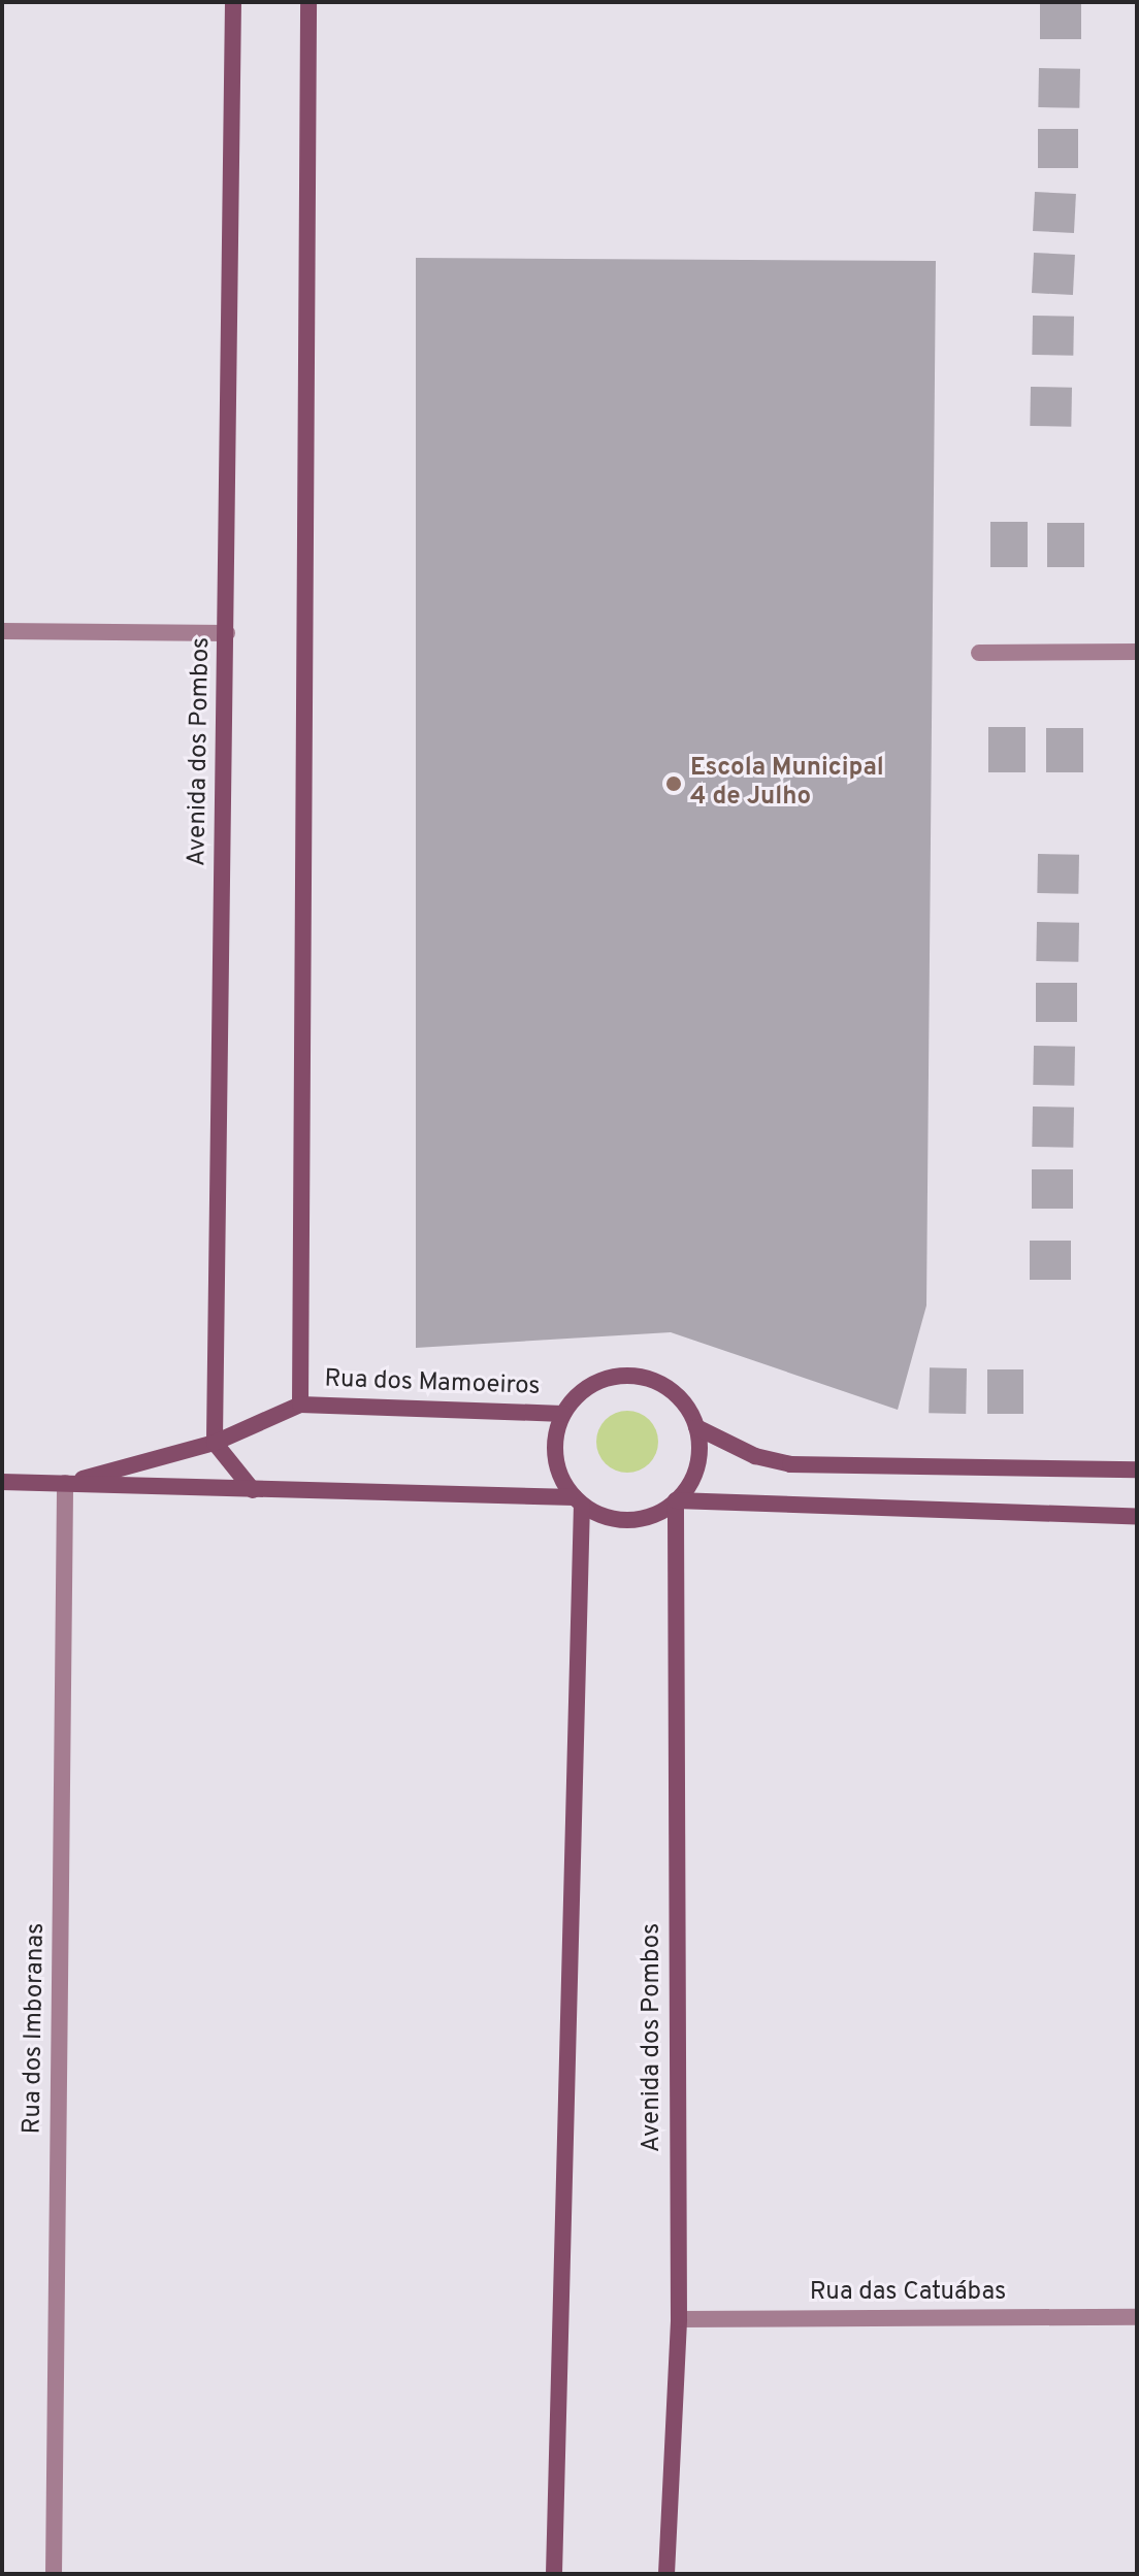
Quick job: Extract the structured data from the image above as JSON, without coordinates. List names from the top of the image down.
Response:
{
  "streets": {
    "street": [
      "Avenida dos Pombos",
      "Rua dos Mamoeiros",
      "Rua dos Imboranas",
      "Rua das Catuábas"
    ]
  },
  "crossings": [
    ["Avenida dos Pombos", "Rua dos Mamoeiros"],
    ["Avenida dos Pombos", "Rua das Catuábas"],
    ["Rua dos Mamoeiros", "Rua dos Imboranas"]
  ],
  "places": ["Escola Municipal 4 de Julho"]
}
